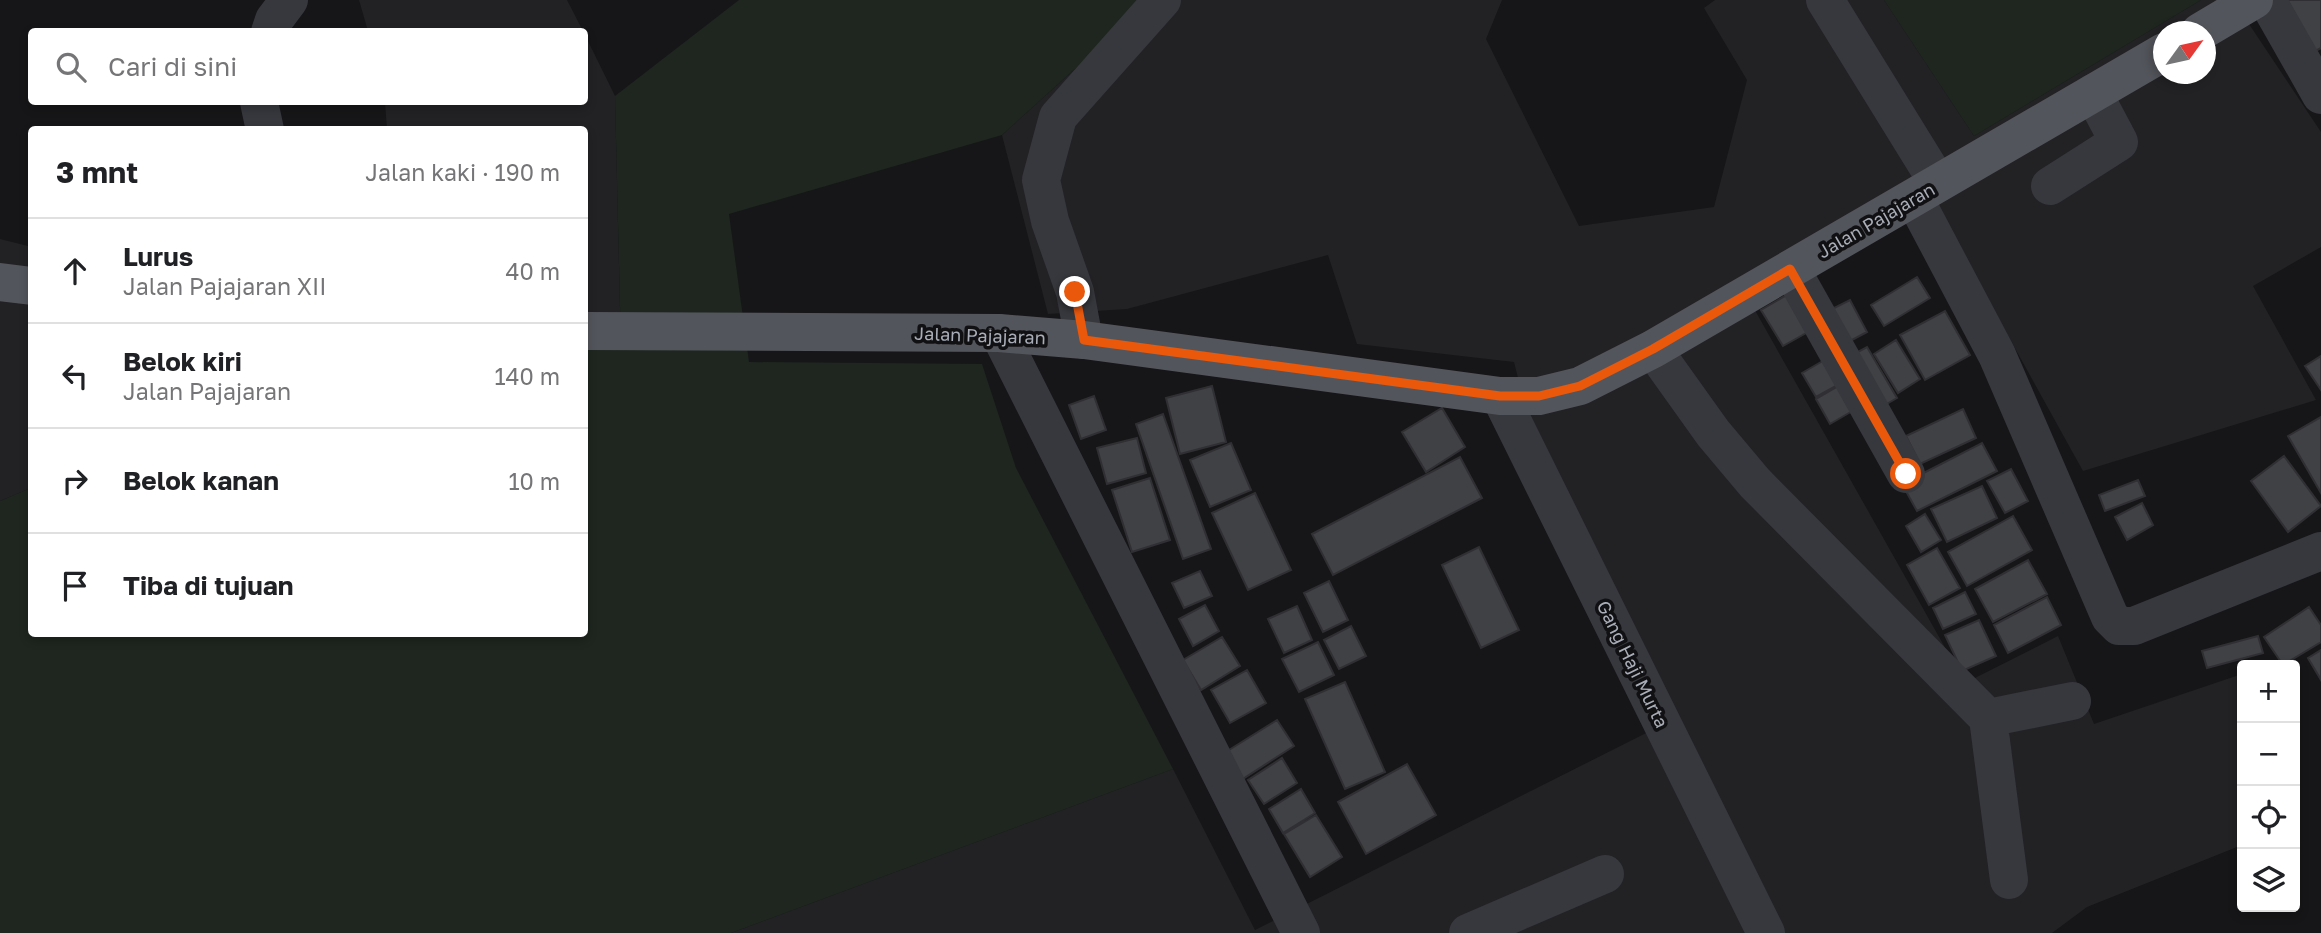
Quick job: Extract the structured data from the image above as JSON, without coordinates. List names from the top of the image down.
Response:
{
  "streets": {
    "main road": ["Jalan Pajajaran"],
    "street": ["Gang Haji Murta"]
  },
  "crossings": [
    ["Jalan Pajajaran", "Gang Haji Murta"]
  ],
  "north": "top right",
  "page": {
    "search": "Cari di sini",
    "heading": ["3 mnt", "Jalan kaki · 190 m"],
    "list": [
      ["Lurus", "Jalan Pajajaran XII", "40 m"],
      ["Belok kiri", "Jalan Pajajaran", "140 m"],
      ["Belok kanan", "10 m"],
      "Tiba di tujuan"
    ],
    "map_buttons": ["+", "−"]
  }
}
